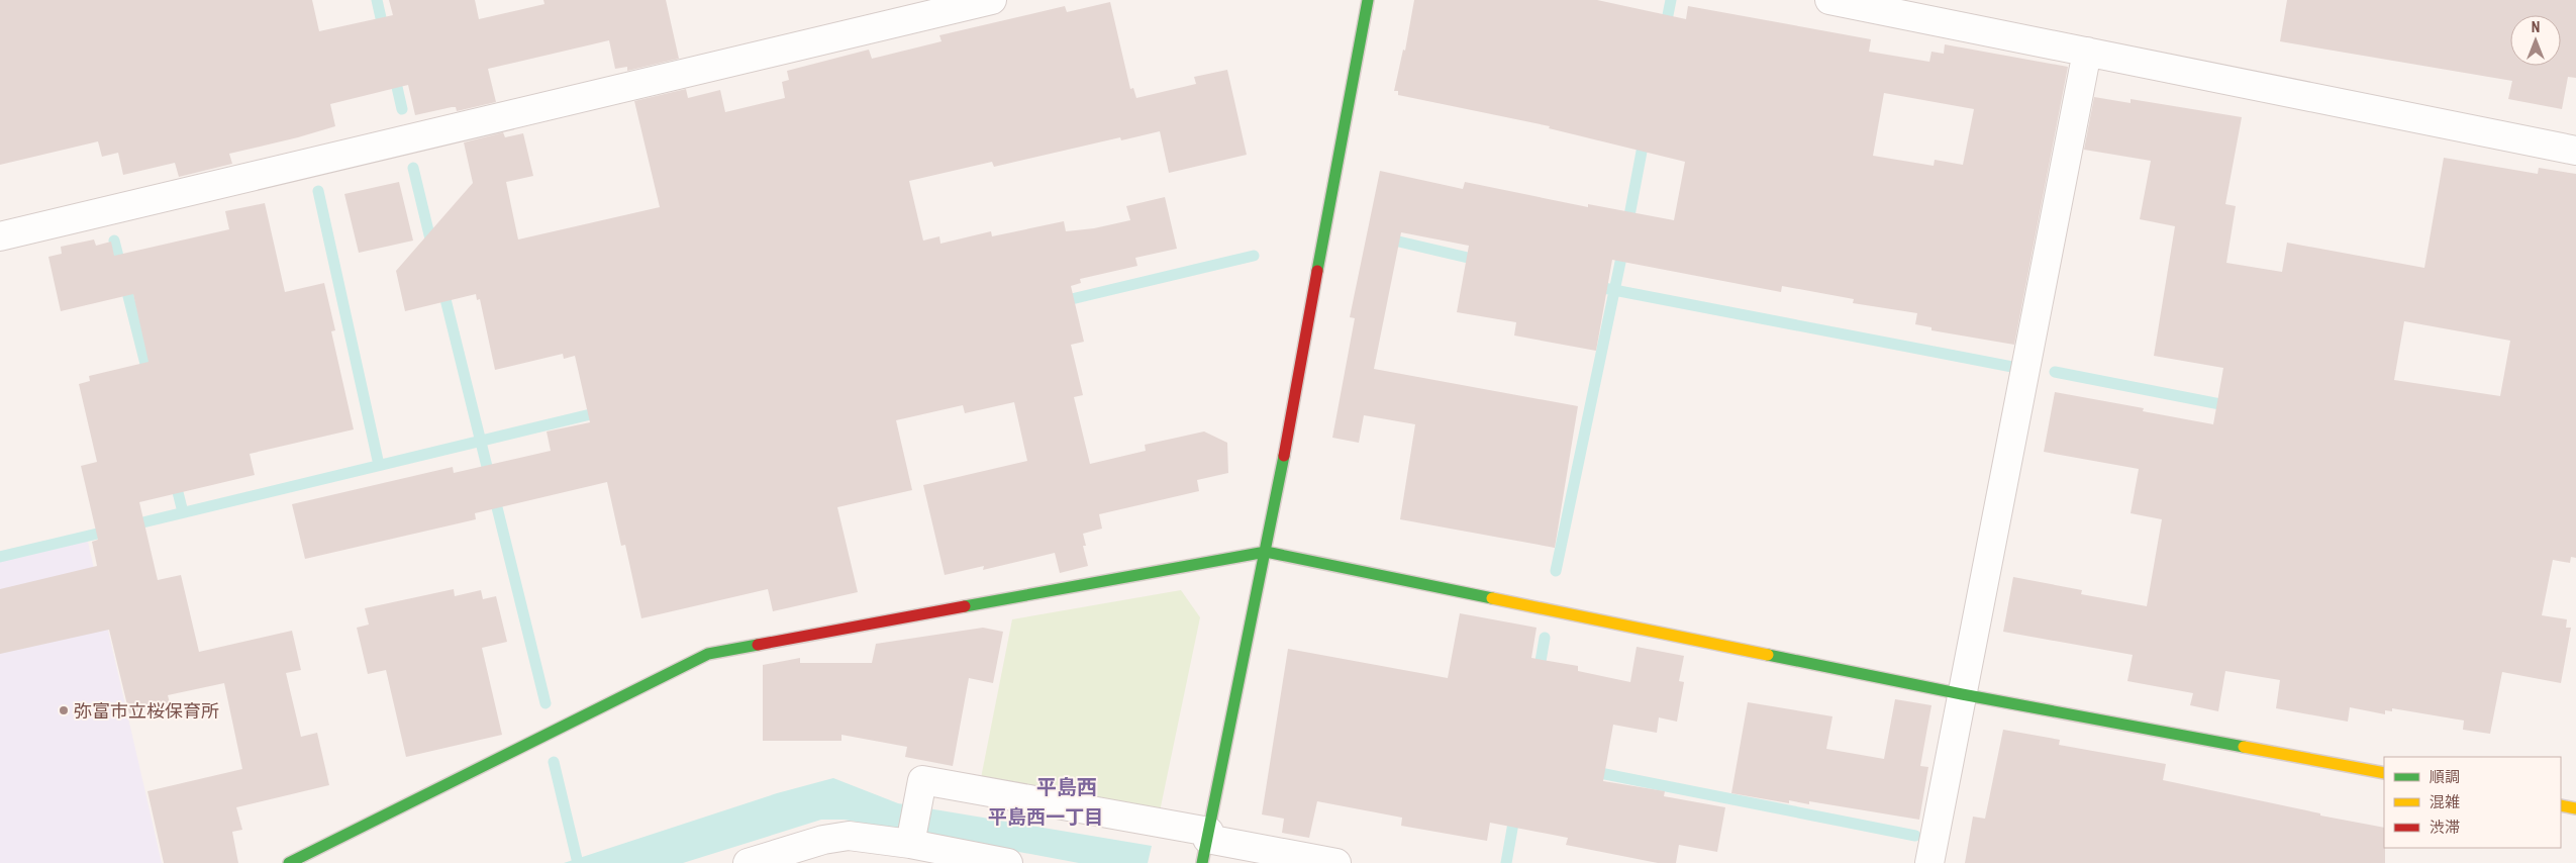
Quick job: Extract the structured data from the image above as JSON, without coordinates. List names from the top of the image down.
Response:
{
  "districts": ["平島西", "平島西一丁目"],
  "places": ["弥富市立桜保育所"],
  "legend": ["順調", "混雑", "渋滞"],
  "north": "top"
}
